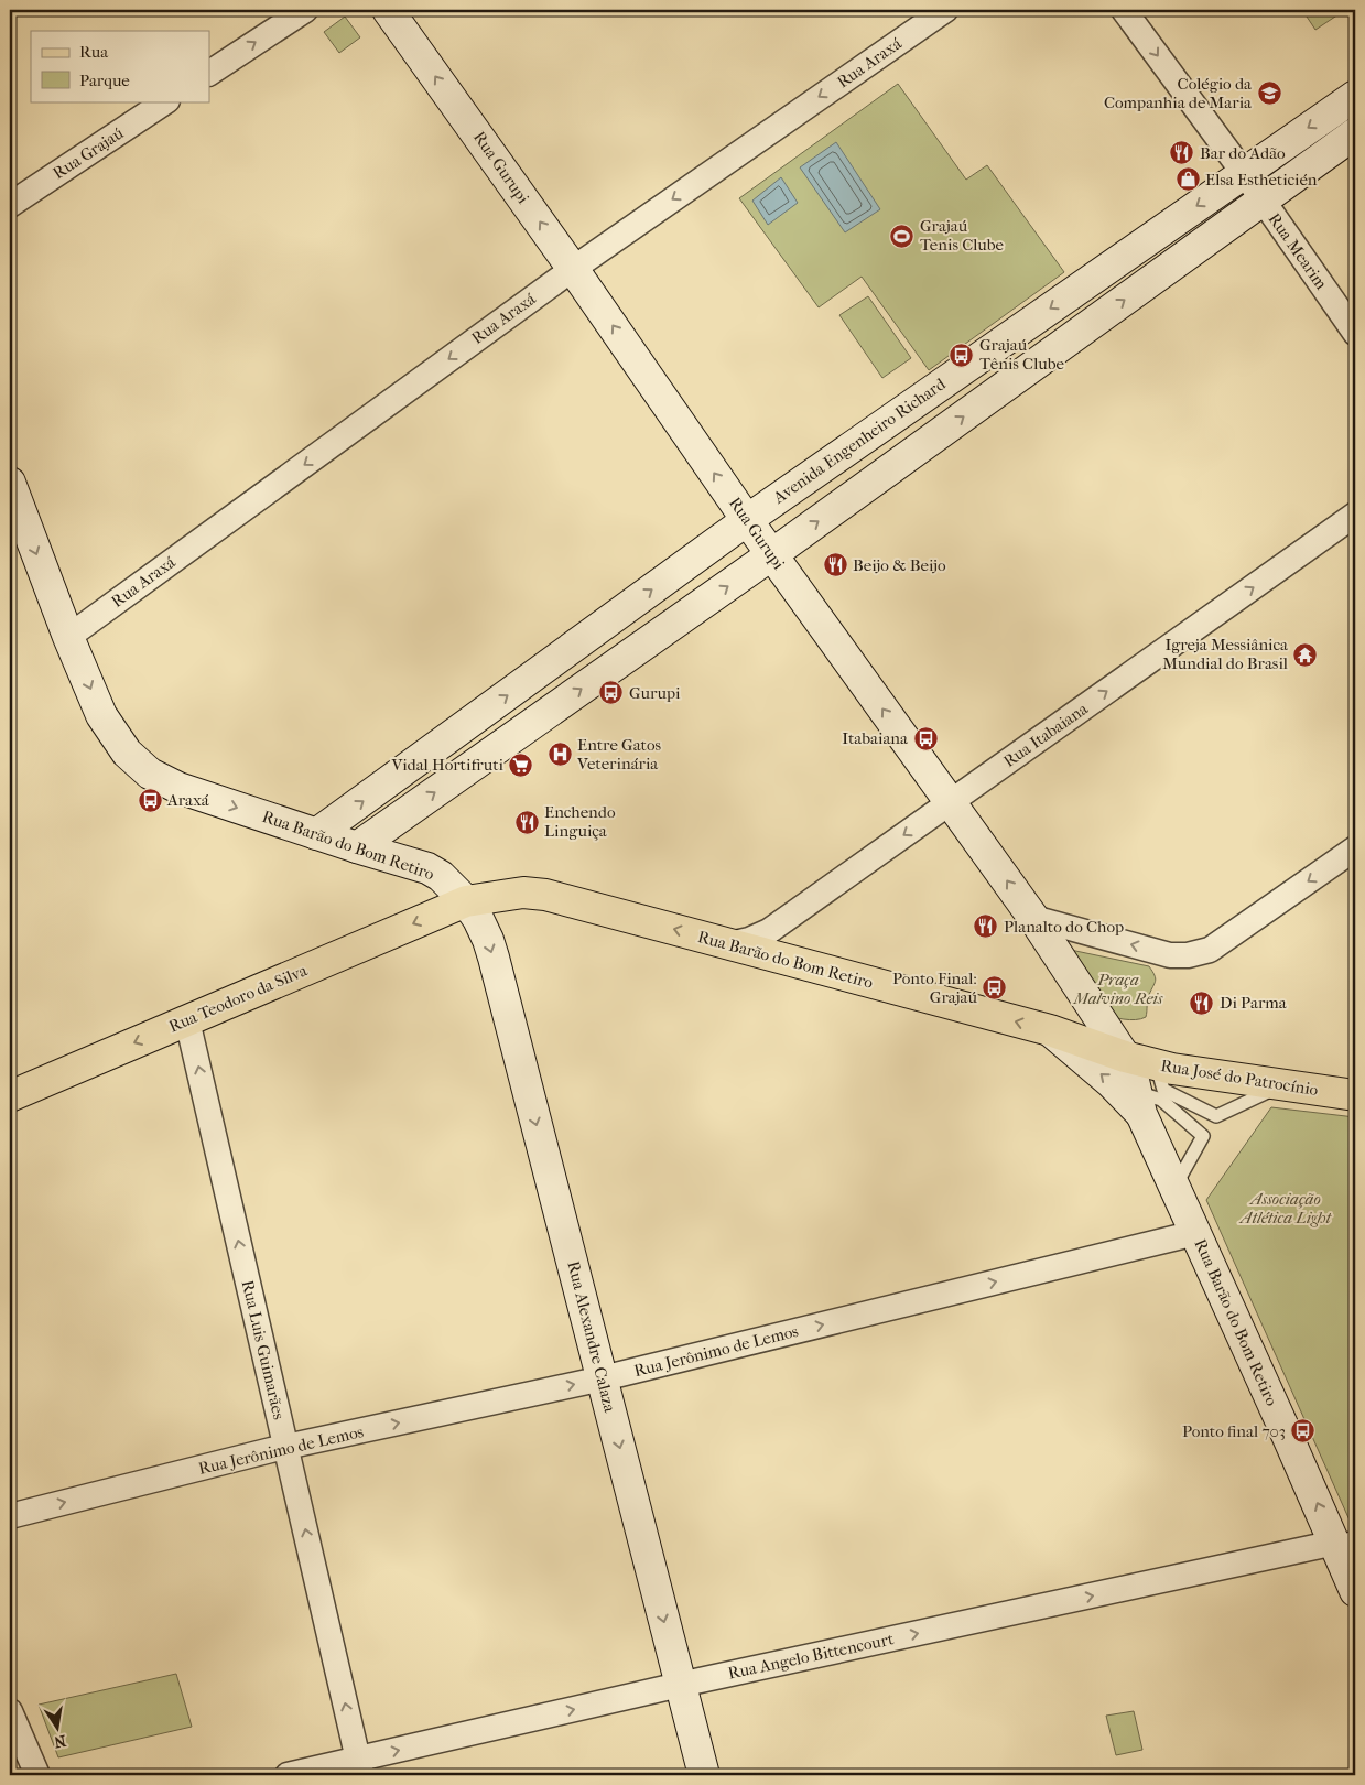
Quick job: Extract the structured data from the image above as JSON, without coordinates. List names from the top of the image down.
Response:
{
  "streets": {
    "main road": [
      "Rua Gurupi",
      "Avenida Engenheiro Richard",
      "Rua Barão do Bom Retiro",
      "Rua Teodoro da Silva",
      "Rua José do Patrocínio",
      "Rua Alexandre Calaza"
    ],
    "street": [
      "Rua Araxá",
      "Rua Grajaú",
      "Rua Mearim",
      "Rua Itabaiana",
      "Rua Luis Guimarães",
      "Rua Jerônimo de Lemos",
      "Rua Angelo Bittencourt"
    ]
  },
  "crossings": [
    ["Rua Araxá", "Rua Gurupi"],
    ["Rua Araxá", "Rua Barão do Bom Retiro"],
    ["Rua Gurupi", "Avenida Engenheiro Richard"],
    ["Rua Gurupi", "Rua Itabaiana"],
    ["Rua Gurupi", "Rua Barão do Bom Retiro"],
    ["Rua Gurupi", "Rua José do Patrocínio"],
    ["Rua Mearim", "Avenida Engenheiro Richard"],
    ["Avenida Engenheiro Richard", "Rua Barão do Bom Retiro"],
    ["Rua Itabaiana", "Rua Barão do Bom Retiro"],
    ["Rua Barão do Bom Retiro", "Rua Teodoro da Silva"],
    ["Rua Barão do Bom Retiro", "Rua José do Patrocínio"],
    ["Rua Barão do Bom Retiro", "Rua Alexandre Calaza"],
    ["Rua Barão do Bom Retiro", "Rua Jerônimo de Lemos"],
    ["Rua Barão do Bom Retiro", "Rua Angelo Bittencourt"],
    ["Rua Teodoro da Silva", "Rua Alexandre Calaza"],
    ["Rua Teodoro da Silva", "Rua Luis Guimarães"],
    ["Rua Alexandre Calaza", "Rua Jerônimo de Lemos"],
    ["Rua Alexandre Calaza", "Rua Angelo Bittencourt"],
    ["Rua Luis Guimarães", "Rua Jerônimo de Lemos"],
    ["Rua Luis Guimarães", "Rua Angelo Bittencourt"]
  ],
  "one_way": [
    "Rua Araxá",
    "Rua Gurupi",
    "Rua Mearim",
    "Rua Teodoro da Silva",
    "Rua Alexandre Calaza",
    "Rua Luis Guimarães",
    "Rua Jerônimo de Lemos",
    "Rua Angelo Bittencourt"
  ],
  "parks": ["Praça Malvino Reis", "Associação Atlética Light"],
  "places": {
    "school or university": ["Colégio da Companhia de Maria"],
    "restaurant": [
      "Bar do Adão",
      "Beijo & Beijo",
      "Enchendo Linguiça",
      "Planalto do Chop",
      "Di Parma"
    ],
    "shop": ["Elsa Estheticién"],
    "sports": ["Grajaú Tenis Clube"],
    "bus stop": [
      "Grajaú Tênis Clube",
      "Gurupi",
      "Itabaiana",
      "Araxá",
      "Ponto Final: Grajaú",
      "Ponto final 703"
    ],
    "temple": ["Igreja Messiânica Mundial do Brasil"],
    "hospital": ["Entre Gatos Veterinária"],
    "supermarket": ["Vidal Hortifruti"]
  },
  "legend": ["Rua", "Parque"],
  "north": "bottom"
}
